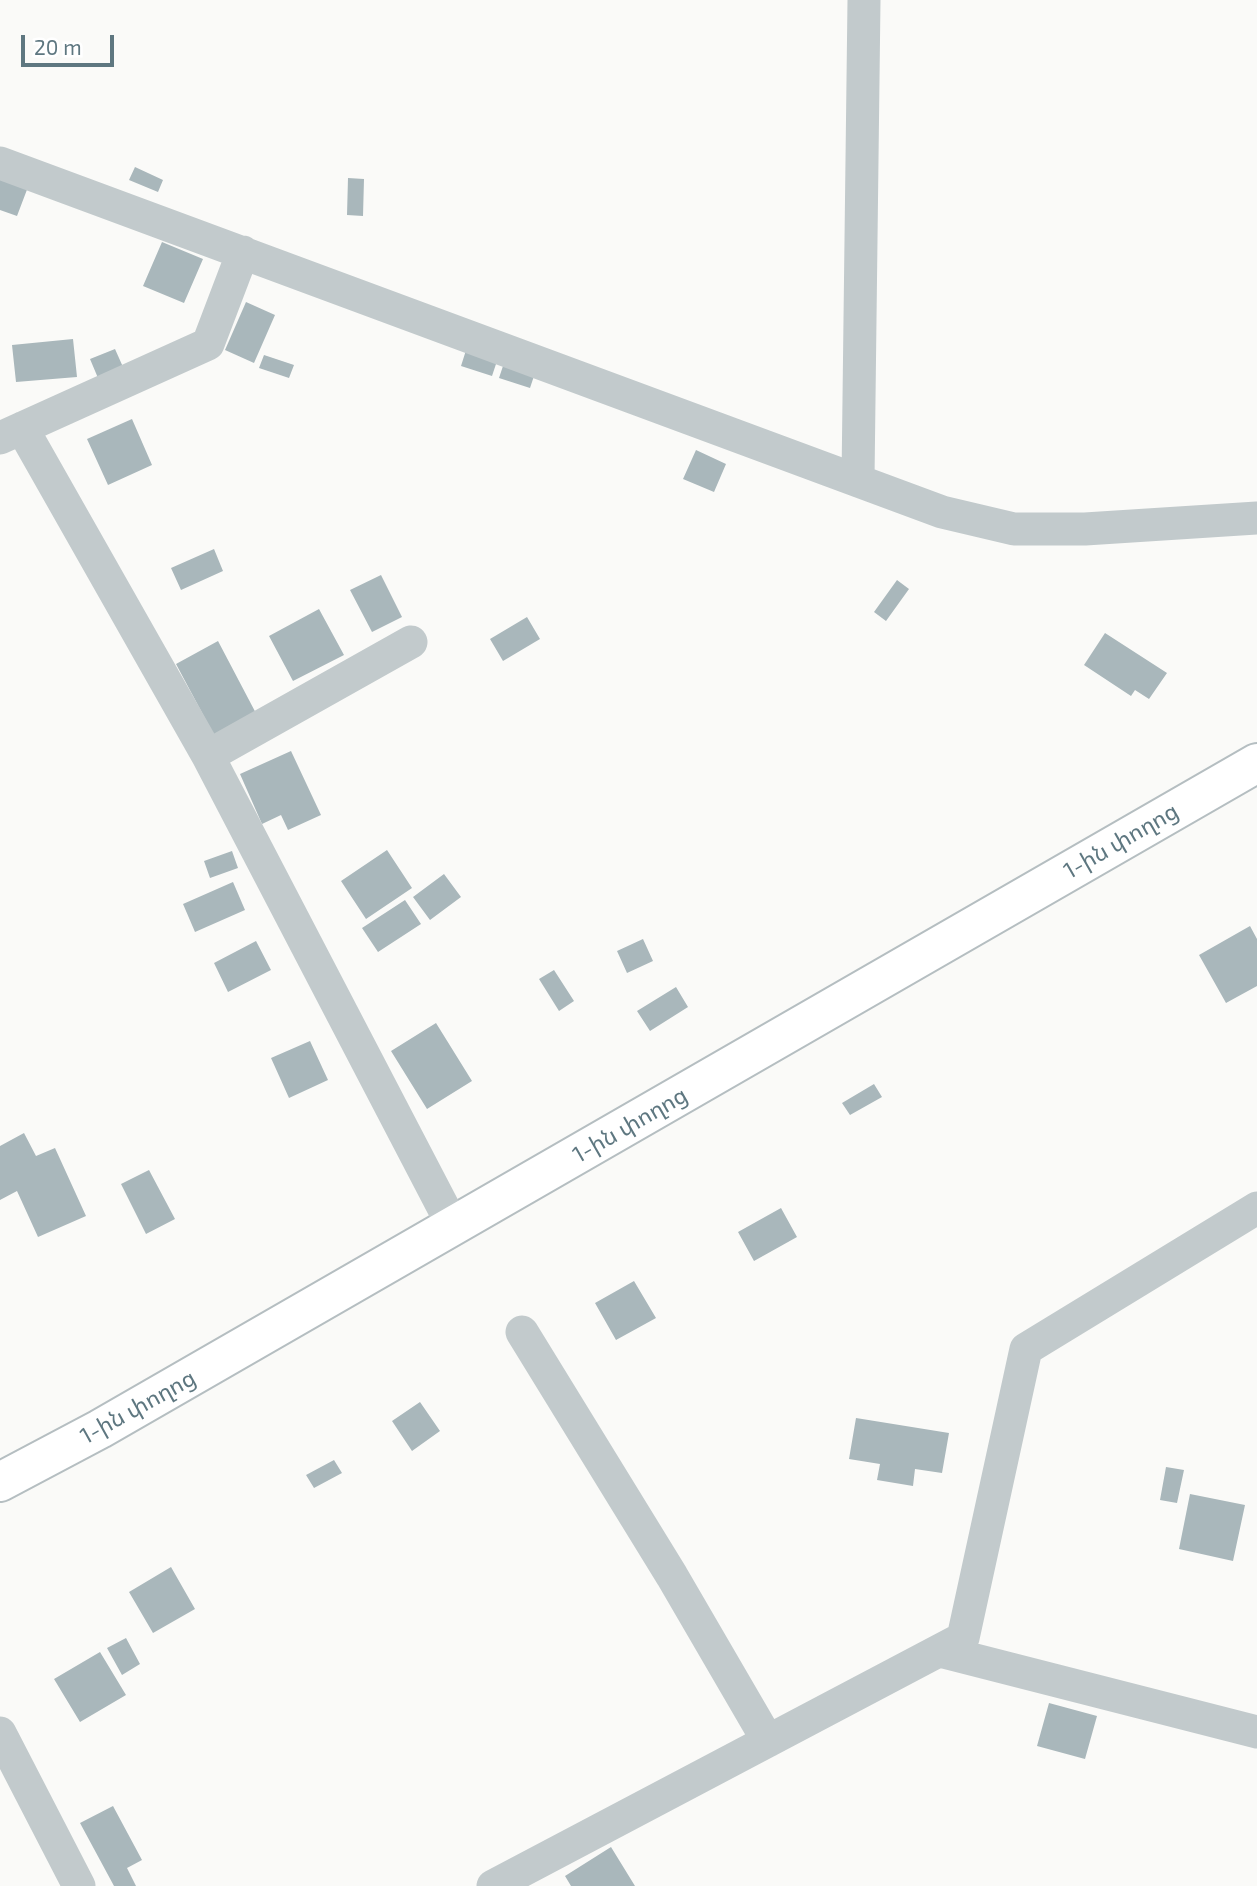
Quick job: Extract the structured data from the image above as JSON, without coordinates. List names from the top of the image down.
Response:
{
  "streets": {
    "main road": ["1-ին փողոց"]
  },
  "scale_bar": "20 m"
}
